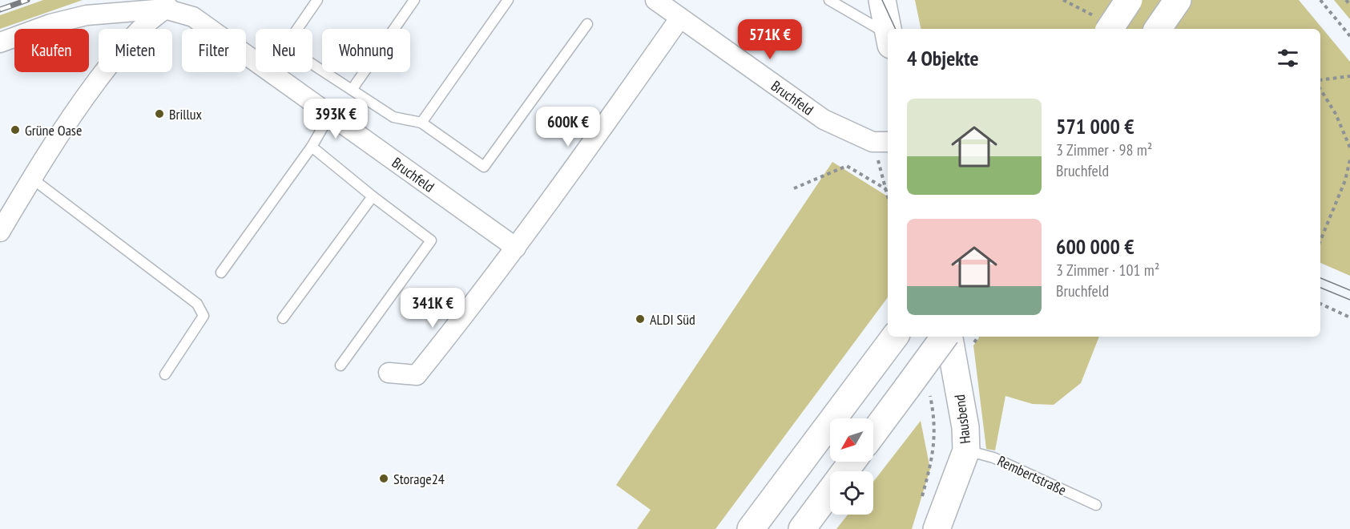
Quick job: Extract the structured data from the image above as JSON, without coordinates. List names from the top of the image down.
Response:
{
  "streets": {
    "main road": ["Hausbend"],
    "street": ["Bruchfeld"],
    "lane": ["Rembertstraße"]
  },
  "crossings": [
    ["Hausbend", "Rembertstraße"]
  ],
  "places": [
    "Brillux",
    "Grüne Oase",
    "ALDI Süd",
    "Storage24"
  ],
  "north": "bottom left",
  "page": {
    "price": [
      "571K €",
      "393K €",
      "600K €",
      "341K €"
    ],
    "chip": [
      "Kaufen",
      "Mieten",
      "Filter",
      "Neu",
      "Wohnung"
    ],
    "heading": "4 Objekte",
    "list": [
      {
        "name": "571 000 €",
        "note": "3 Zimmer · 98 m² · Bruchfeld"
      },
      {
        "name": "600 000 €",
        "note": "3 Zimmer · 101 m² · Bruchfeld"
      }
    ]
  }
}
